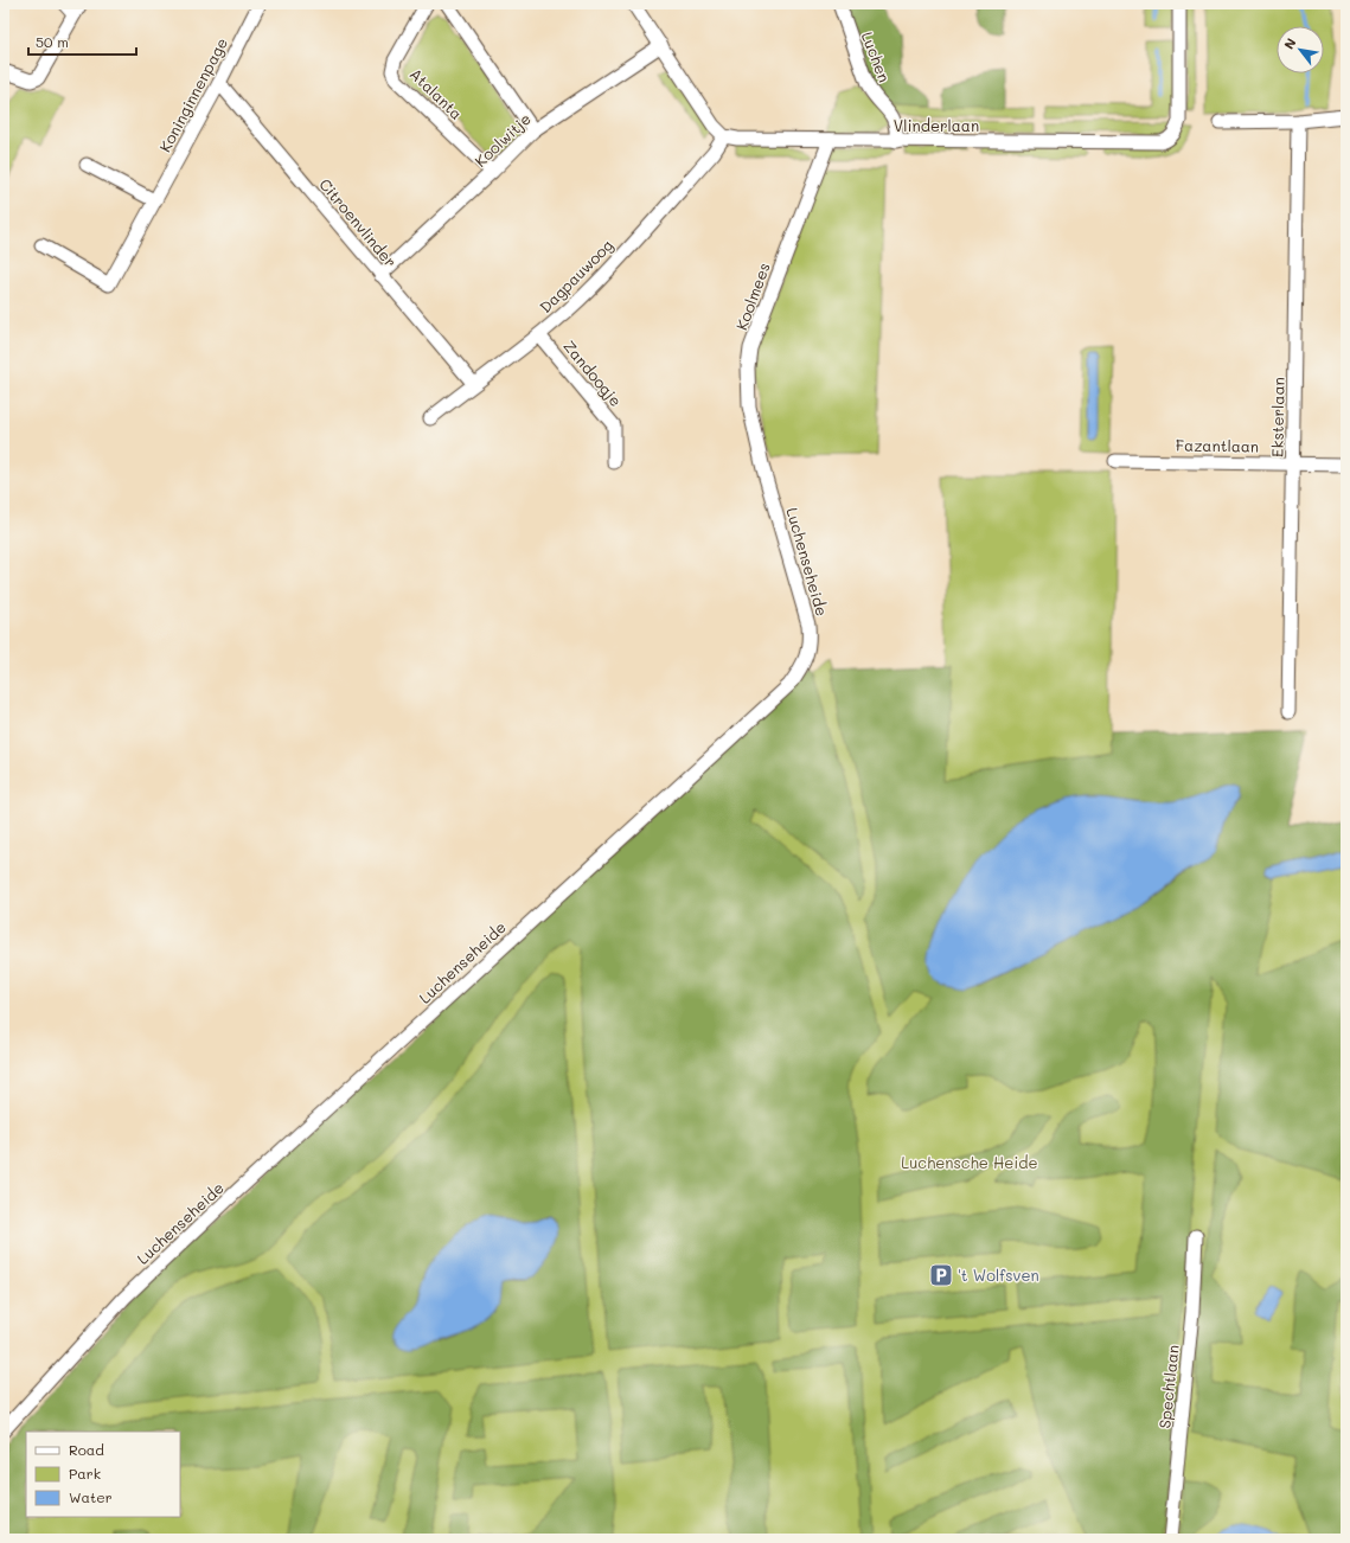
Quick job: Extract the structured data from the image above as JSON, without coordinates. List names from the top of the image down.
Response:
{
  "streets": {
    "street": [
      "Luchen",
      "Atalanta",
      "Koninginnenpage",
      "Vlinderlaan",
      "Koolwitje",
      "Citroenvlinder",
      "Dagpauwoog",
      "Koolmees",
      "Zandoogje",
      "Eksterlaan",
      "Fazantlaan",
      "Luchenseheide",
      "Spechtlaan"
    ]
  },
  "crossings": [
    ["Luchen", "Vlinderlaan"],
    ["Atalanta", "Koolwitje"],
    ["Koninginnenpage", "Citroenvlinder"],
    ["Vlinderlaan", "Dagpauwoog"],
    ["Vlinderlaan", "Koolmees"],
    ["Koolwitje", "Citroenvlinder"],
    ["Citroenvlinder", "Dagpauwoog"],
    ["Dagpauwoog", "Zandoogje"],
    ["Koolmees", "Luchenseheide"],
    ["Eksterlaan", "Fazantlaan"]
  ],
  "parks": ["Luchensche Heide"],
  "places": {
    "parking": ["'t Wolfsven"]
  },
  "legend": ["Road", "Park", "Water"],
  "scale_bar": "50 m",
  "north": "top left"
}
